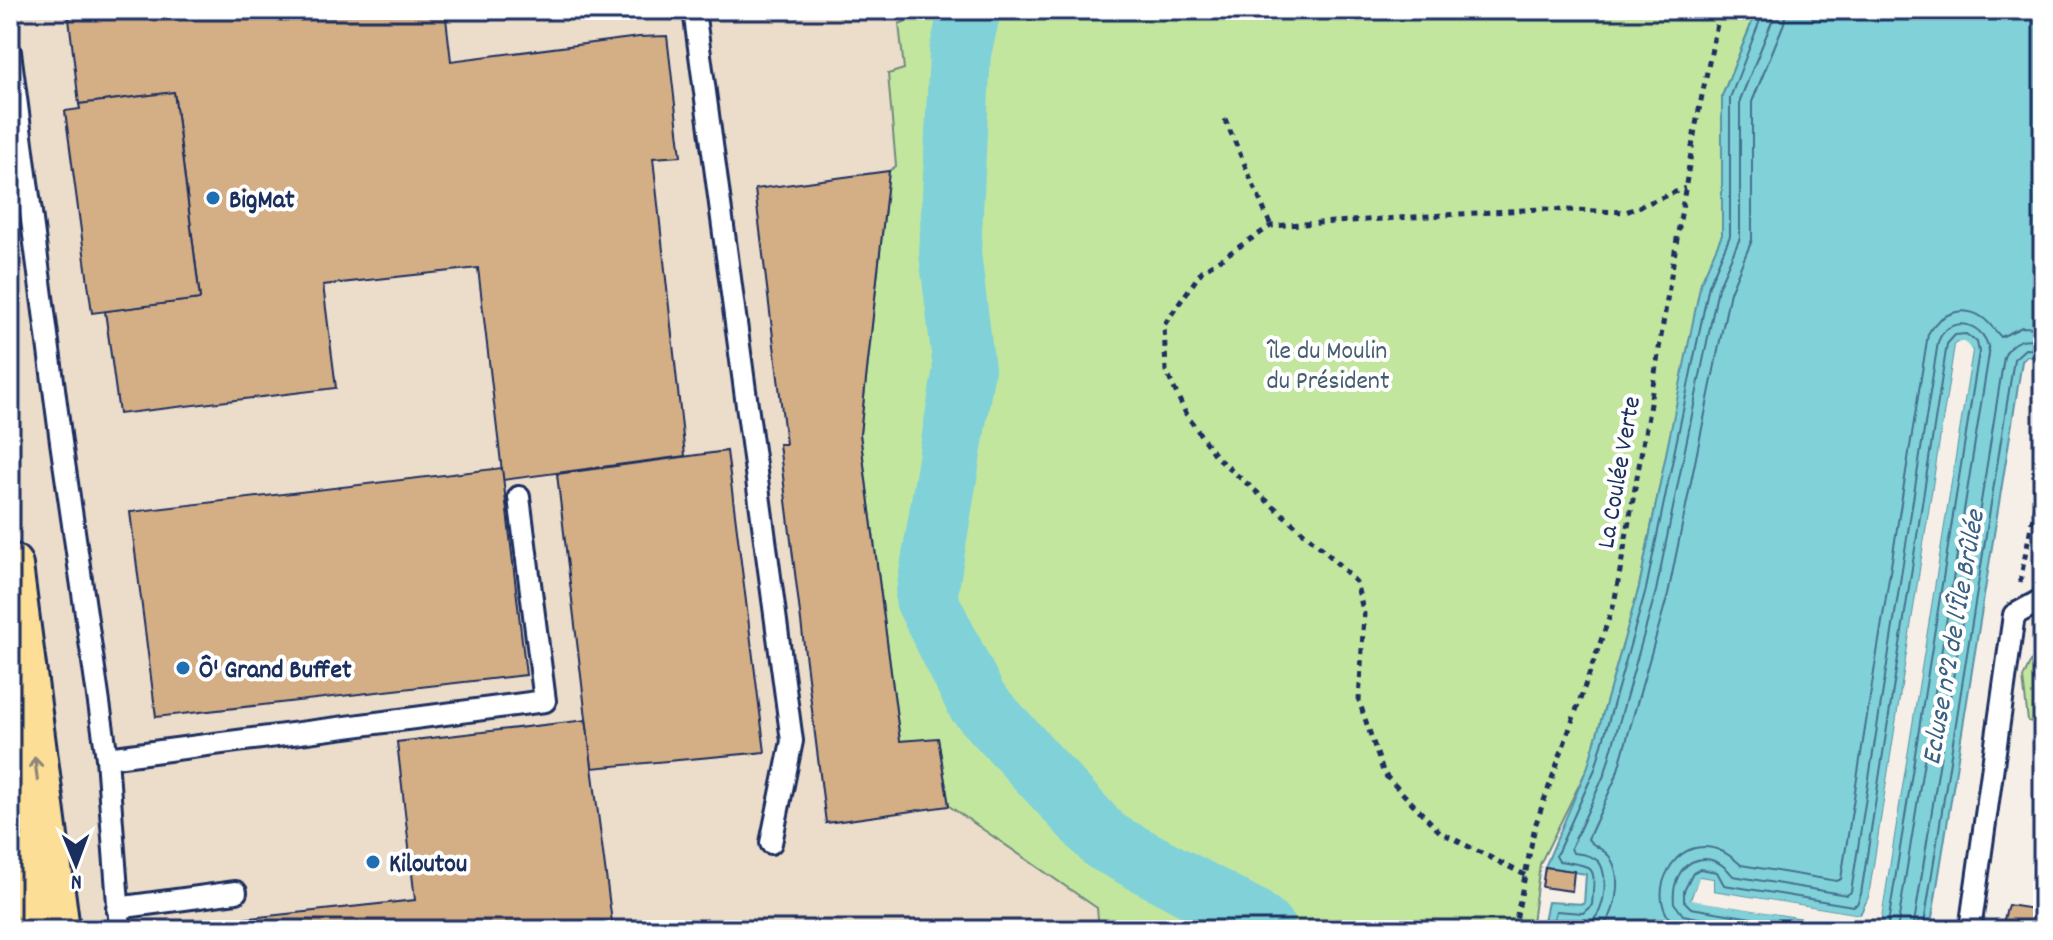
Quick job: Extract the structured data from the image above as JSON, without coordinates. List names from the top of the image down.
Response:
{
  "streets": {
    "path": ["La Coulée Verte"]
  },
  "water": ["Ecluse n°2 de l'Île Brûlée"],
  "parks": ["île du Moulin du Président"],
  "places": ["BigMat", "Ô' Grand Buffet", "Kiloutou"],
  "north": "bottom"
}
